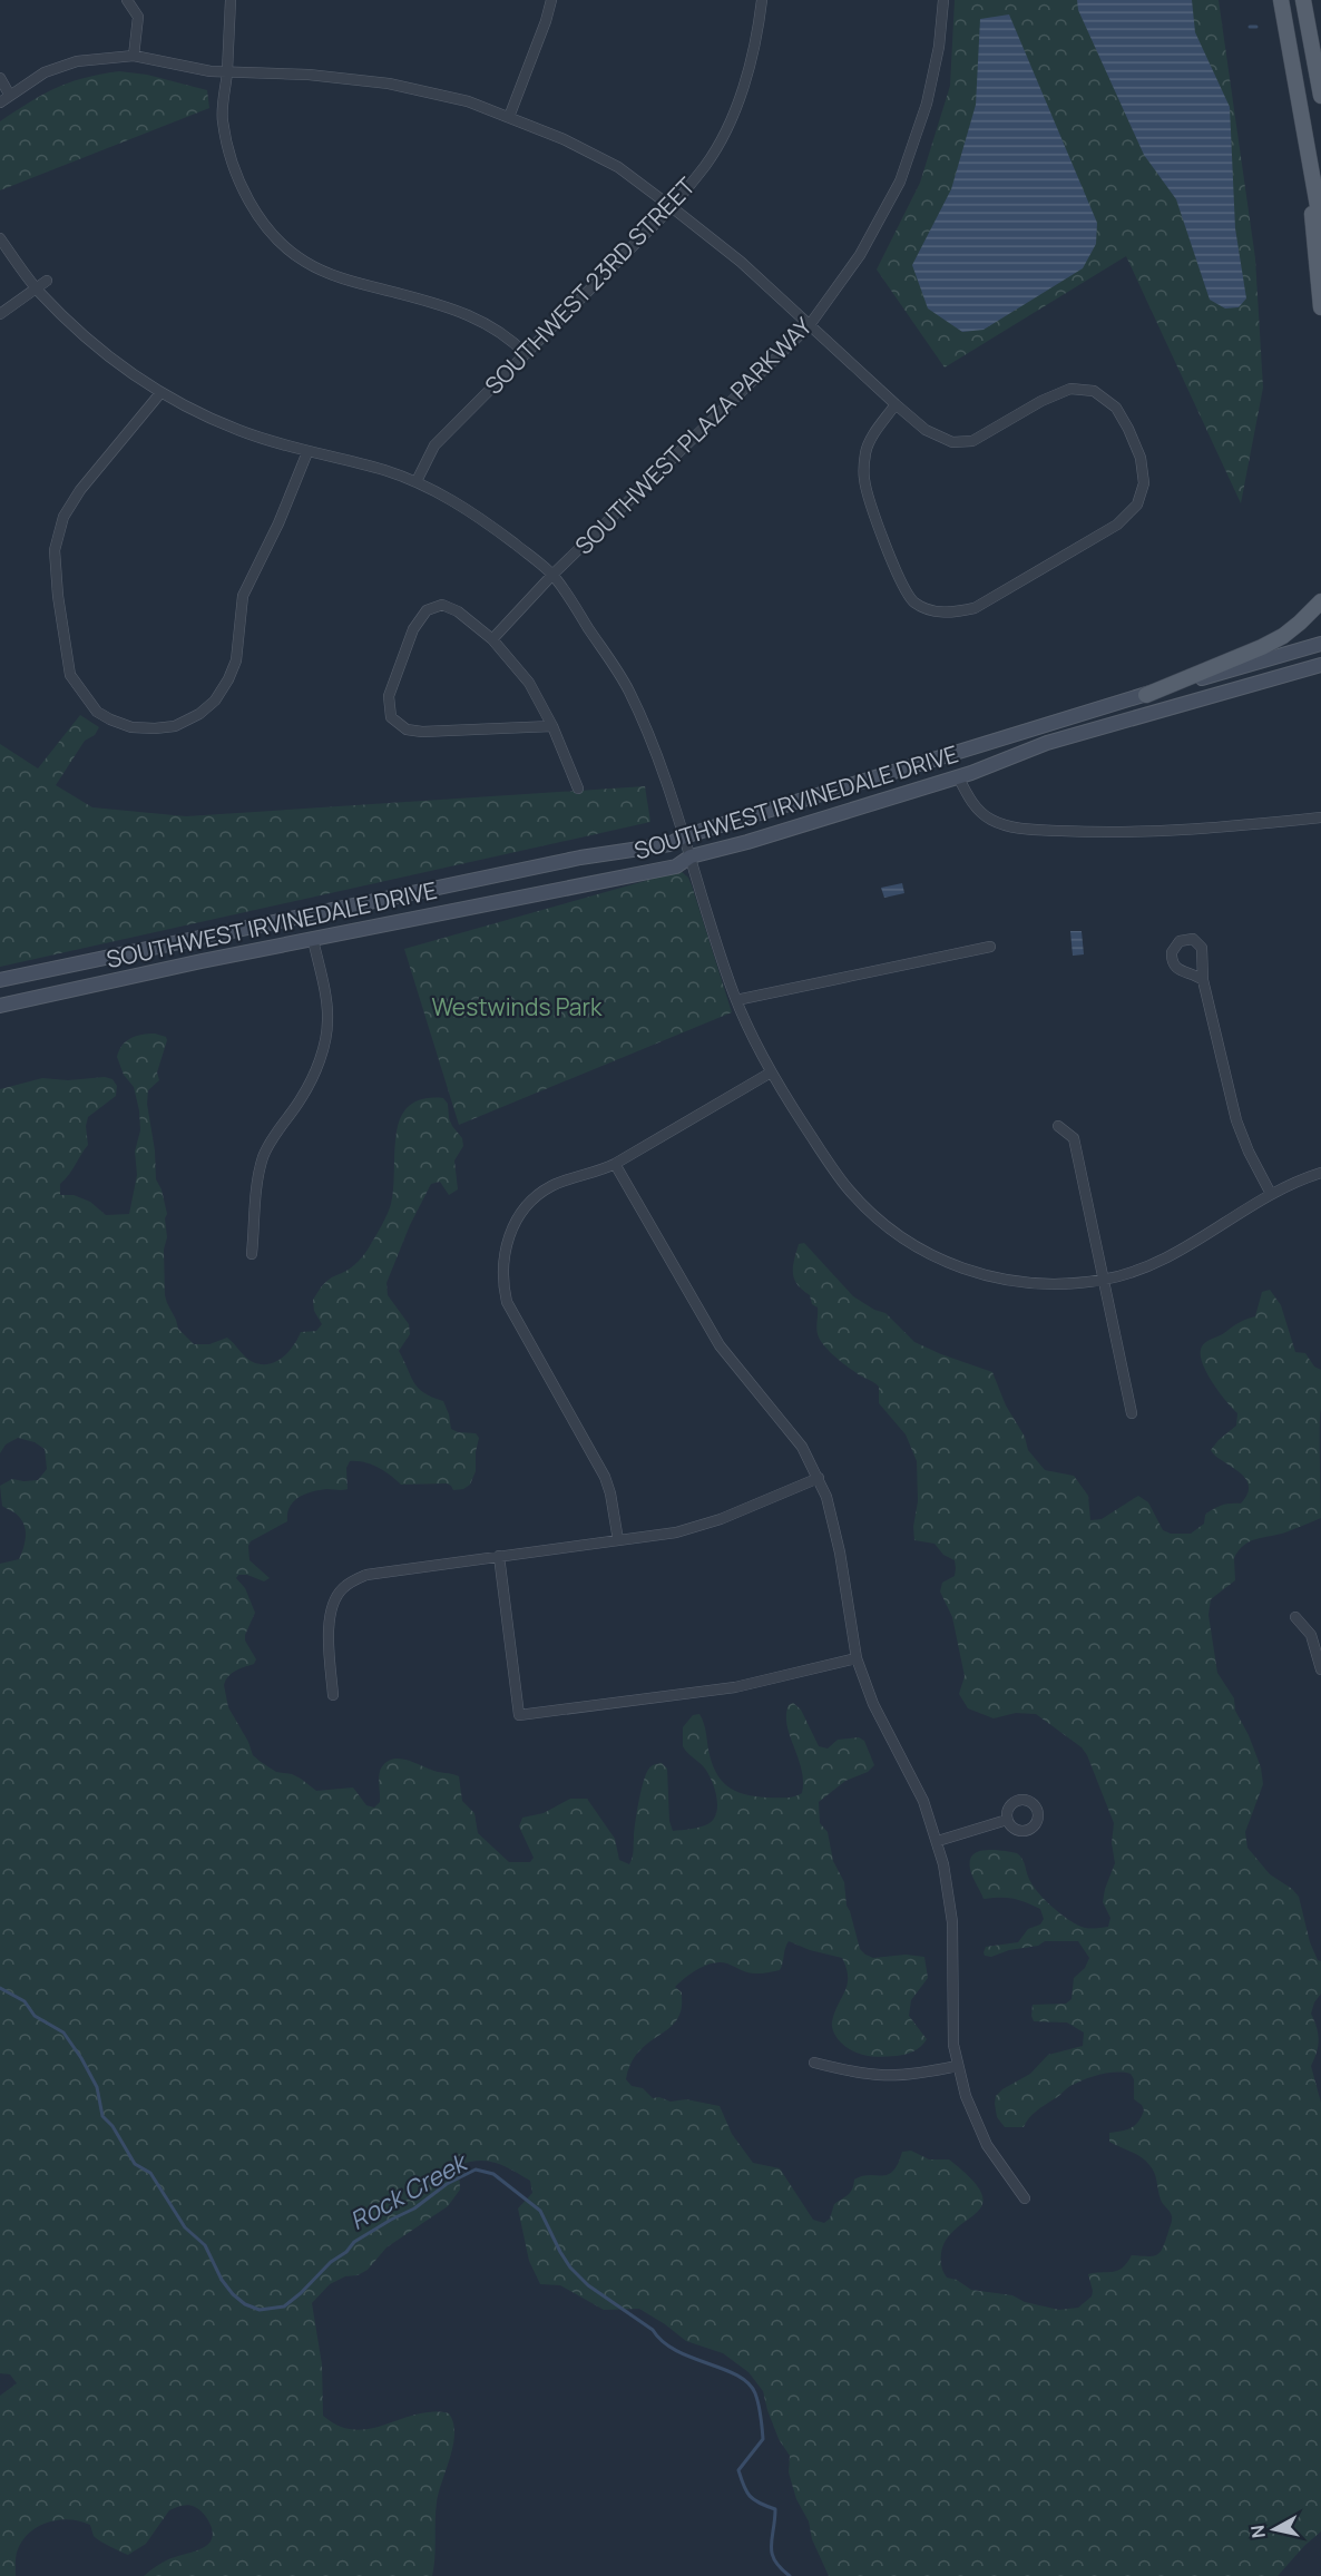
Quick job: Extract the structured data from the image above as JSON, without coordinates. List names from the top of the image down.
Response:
{
  "streets": {
    "main road": ["SOUTHWEST IRVINEDALE DRIVE"],
    "street": ["SOUTHWEST 23RD STREET", "SOUTHWEST PLAZA PARKWAY"]
  },
  "water": ["Rock Creek"],
  "parks": ["Westwinds Park"],
  "north": "left"
}
